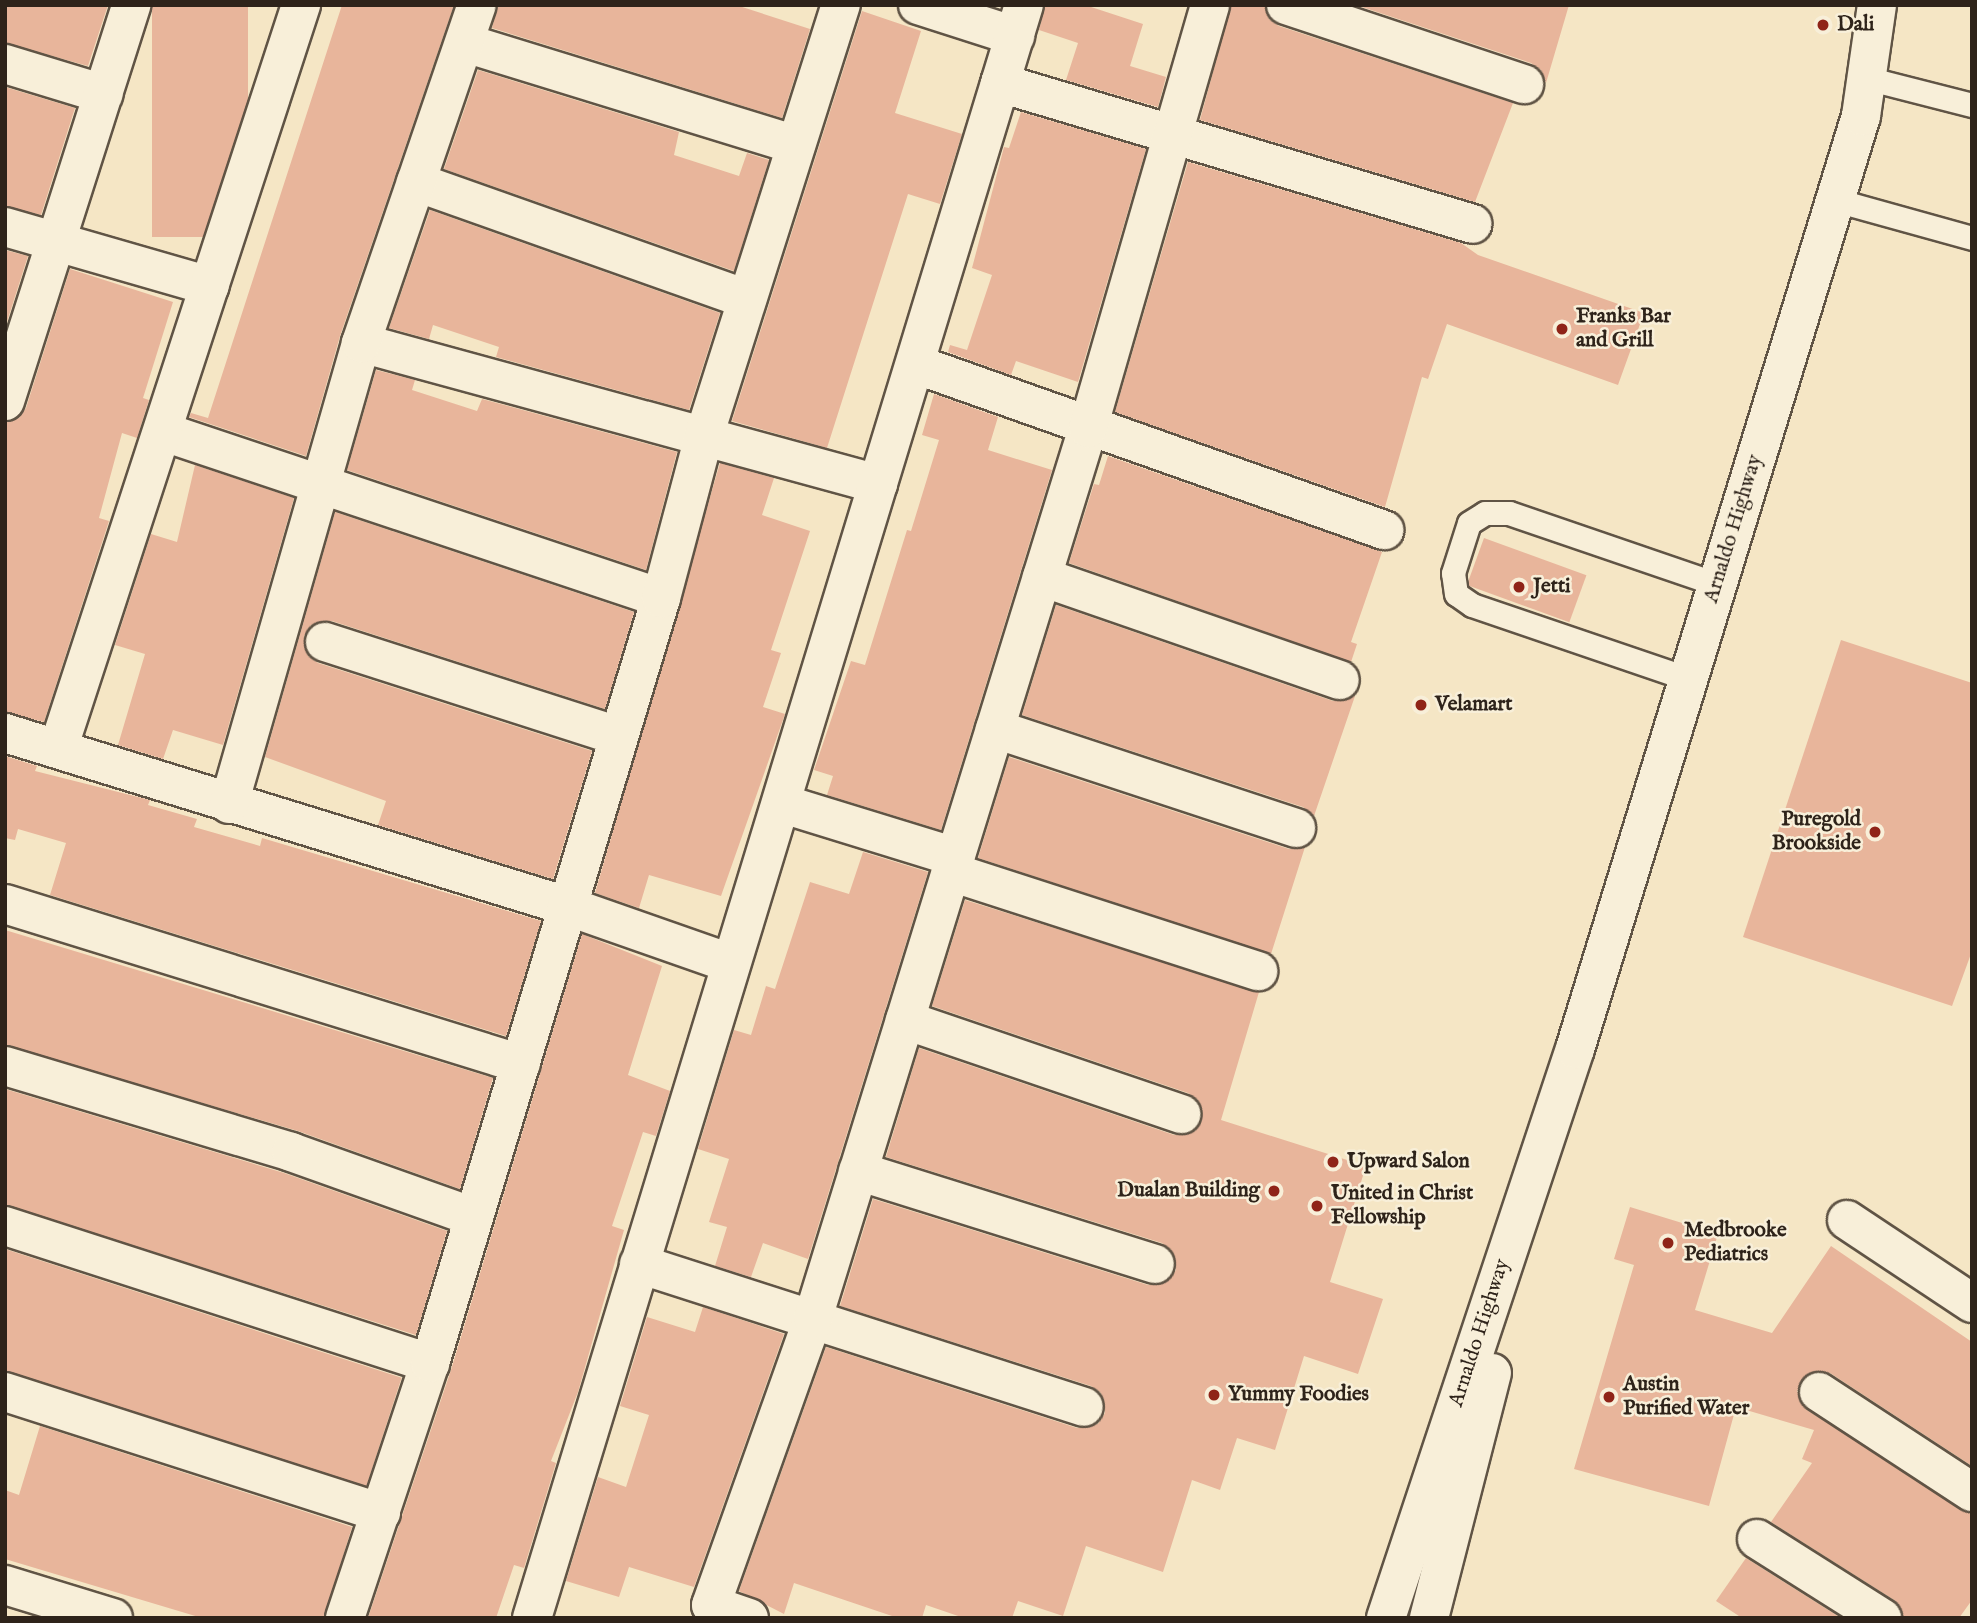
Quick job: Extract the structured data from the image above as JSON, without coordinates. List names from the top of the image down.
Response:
{
  "streets": {
    "street": ["Arnaldo Highway"]
  },
  "places": [
    "Dali",
    "Franks Bar and Grill",
    "Jetti",
    "Velamart",
    "Puregold Brookside",
    "Upward Salon",
    "Dualan Building",
    "United in Christ Fellowship",
    "Medbrooke Pediatrics",
    "Yummy Foodies",
    "Austin Purified Water"
  ]
}
